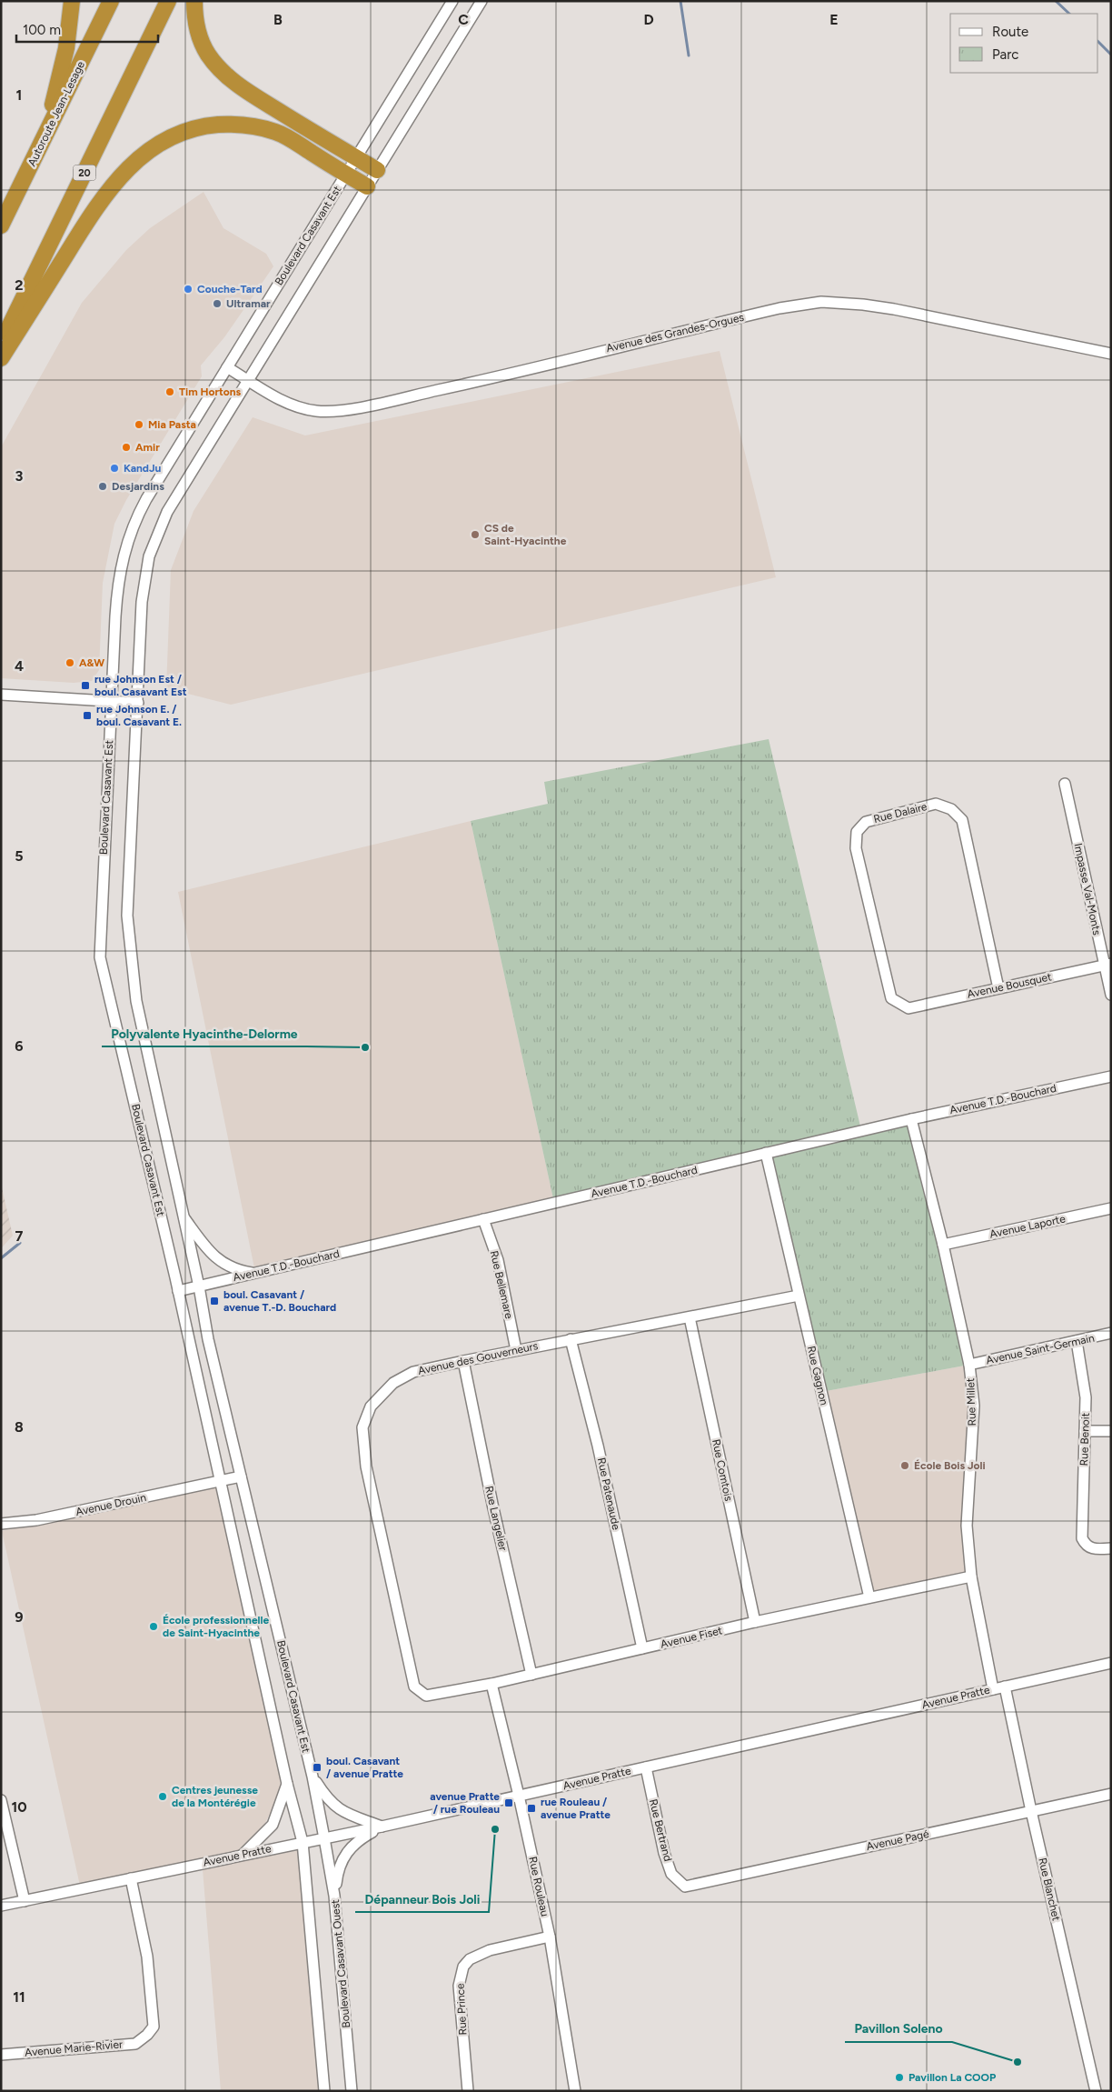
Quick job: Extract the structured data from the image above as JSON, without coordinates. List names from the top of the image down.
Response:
{
  "streets": {
    "highway": ["Autoroute Jean-Lesage", "20"],
    "street": [
      "Boulevard Casavant Est",
      "Avenue des Grandes-Orgues",
      "Rue Dalaire",
      "Impasse Val-Monts",
      "Avenue Bousquet",
      "Avenue T.D.-Bouchard",
      "Avenue Laporte",
      "Rue Bellemare",
      "Avenue Saint-Germain",
      "Avenue des Gouverneurs",
      "Rue Gagnon",
      "Rue Millet",
      "Rue Benoit",
      "Rue Comtois",
      "Rue Patenaude",
      "Avenue Drouin",
      "Rue Langelier",
      "Avenue Fiset",
      "Avenue Pratte",
      "Rue Bertrand",
      "Avenue Pagé",
      "Rue Rouleau",
      "Rue Blanchet",
      "Boulevard Casavant Ouest",
      "Rue Prince",
      "Avenue Marie-Rivier"
    ]
  },
  "crossings": [
    ["Boulevard Casavant Est", "Avenue des Grandes-Orgues"],
    ["Boulevard Casavant Est", "Avenue T.D.-Bouchard"],
    ["Boulevard Casavant Est", "Avenue Drouin"],
    ["Boulevard Casavant Est", "Avenue Pratte"],
    ["Boulevard Casavant Est", "Boulevard Casavant Ouest"],
    ["Rue Dalaire", "Avenue Bousquet"],
    ["Impasse Val-Monts", "Avenue Bousquet"],
    ["Avenue T.D.-Bouchard", "Rue Bellemare"],
    ["Avenue T.D.-Bouchard", "Rue Gagnon"],
    ["Avenue T.D.-Bouchard", "Rue Millet"],
    ["Avenue Laporte", "Rue Millet"],
    ["Rue Bellemare", "Avenue des Gouverneurs"],
    ["Avenue Saint-Germain", "Rue Millet"],
    ["Avenue Saint-Germain", "Rue Benoit"],
    ["Avenue des Gouverneurs", "Rue Gagnon"],
    ["Avenue des Gouverneurs", "Rue Comtois"],
    ["Avenue des Gouverneurs", "Rue Patenaude"],
    ["Avenue des Gouverneurs", "Rue Langelier"],
    ["Avenue des Gouverneurs", "Avenue Fiset"],
    ["Rue Gagnon", "Avenue Fiset"],
    ["Rue Millet", "Avenue Fiset"],
    ["Rue Millet", "Avenue Pratte"],
    ["Rue Comtois", "Avenue Fiset"],
    ["Rue Patenaude", "Avenue Fiset"],
    ["Rue Langelier", "Avenue Fiset"],
    ["Avenue Fiset", "Rue Rouleau"],
    ["Avenue Pratte", "Rue Bertrand"],
    ["Avenue Pratte", "Rue Rouleau"],
    ["Avenue Pratte", "Rue Blanchet"],
    ["Avenue Pratte", "Boulevard Casavant Ouest"],
    ["Avenue Pratte", "Avenue Marie-Rivier"],
    ["Rue Bertrand", "Avenue Pagé"],
    ["Avenue Pagé", "Rue Blanchet"],
    ["Rue Rouleau", "Rue Prince"]
  ],
  "places": {
    "other": [
      "Couche-Tard",
      "Ultramar",
      "Tim Hortons",
      "Mia Pasta",
      "Amir",
      "KandJu",
      "Desjardins",
      "CS de Saint-Hyacinthe",
      "A&W",
      "Polyvalente Hyacinthe-Delorme",
      "École Bois Joli",
      "École professionnelle de Saint-Hyacinthe",
      "Centres jeunesse de la Montérégie",
      "Dépanneur Bois Joli",
      "Pavillon Soleno",
      "Pavillon La COOP"
    ],
    "transit": [
      "rue Johnson Est / boul. Casavant Est",
      "rue Johnson E. / boul. Casavant E.",
      "boul. Casavant / avenue T.-D. Bouchard",
      "boul. Casavant / avenue Pratte",
      "avenue Pratte / rue Rouleau",
      "rue Rouleau / avenue Pratte"
    ]
  },
  "legend": ["Route", "Parc"],
  "scale_bar": "100 m",
  "grid": {
    "columns": [
      "B",
      "C",
      "D",
      "E"
    ],
    "rows": [
      "1",
      "2",
      "3",
      "4",
      "5",
      "6",
      "7",
      "8",
      "9",
      "10",
      "11"
    ]
  }
}
